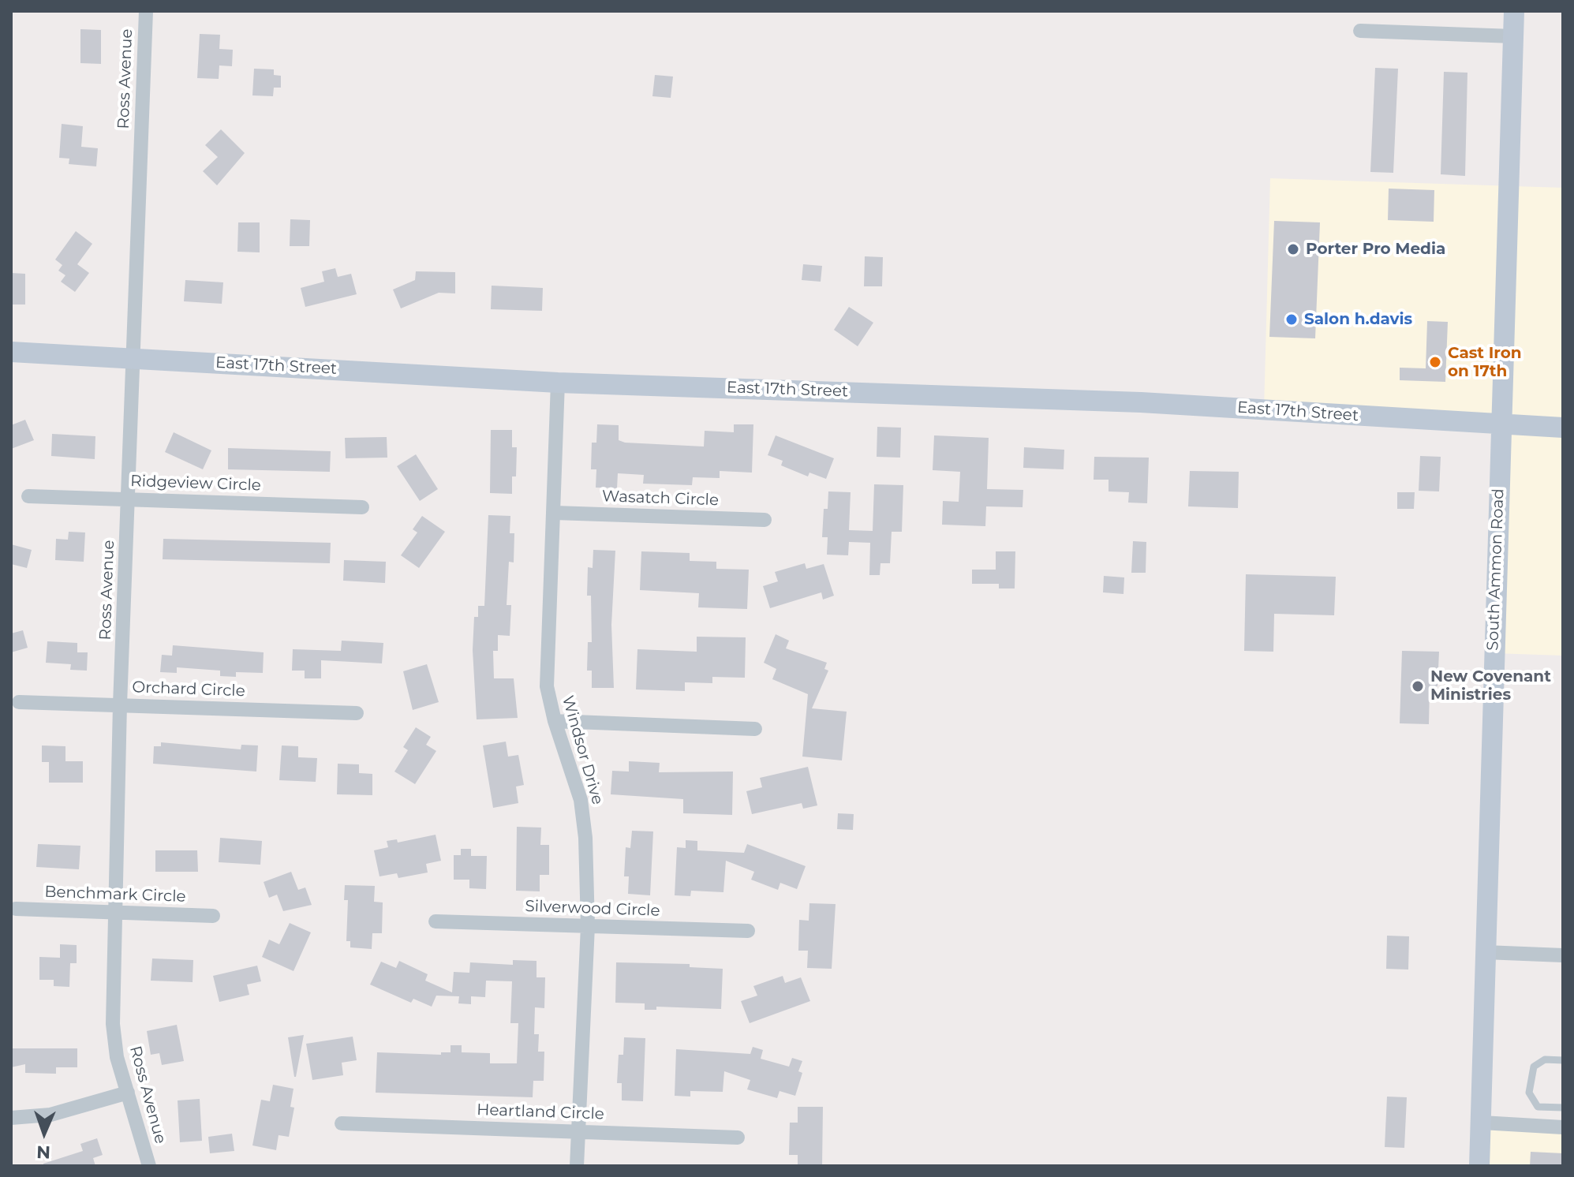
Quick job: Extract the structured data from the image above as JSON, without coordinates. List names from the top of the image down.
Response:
{
  "streets": {
    "main road": ["East 17th Street", "South Ammon Road"],
    "street": [
      "Ross Avenue",
      "Ridgeview Circle",
      "Wasatch Circle",
      "Orchard Circle",
      "Windsor Drive",
      "Benchmark Circle",
      "Silverwood Circle",
      "Heartland Circle"
    ]
  },
  "crossings": [
    ["Ross Avenue", "East 17th Street"],
    ["Ross Avenue", "Ridgeview Circle"],
    ["Ross Avenue", "Orchard Circle"],
    ["Ross Avenue", "Benchmark Circle"],
    ["East 17th Street", "South Ammon Road"],
    ["East 17th Street", "Windsor Drive"],
    ["Wasatch Circle", "Windsor Drive"],
    ["Windsor Drive", "Silverwood Circle"],
    ["Windsor Drive", "Heartland Circle"]
  ],
  "places": [
    "Porter Pro Media",
    "Salon h.davis",
    "Cast Iron on 17th",
    "New Covenant Ministries"
  ],
  "north": "bottom"
}
